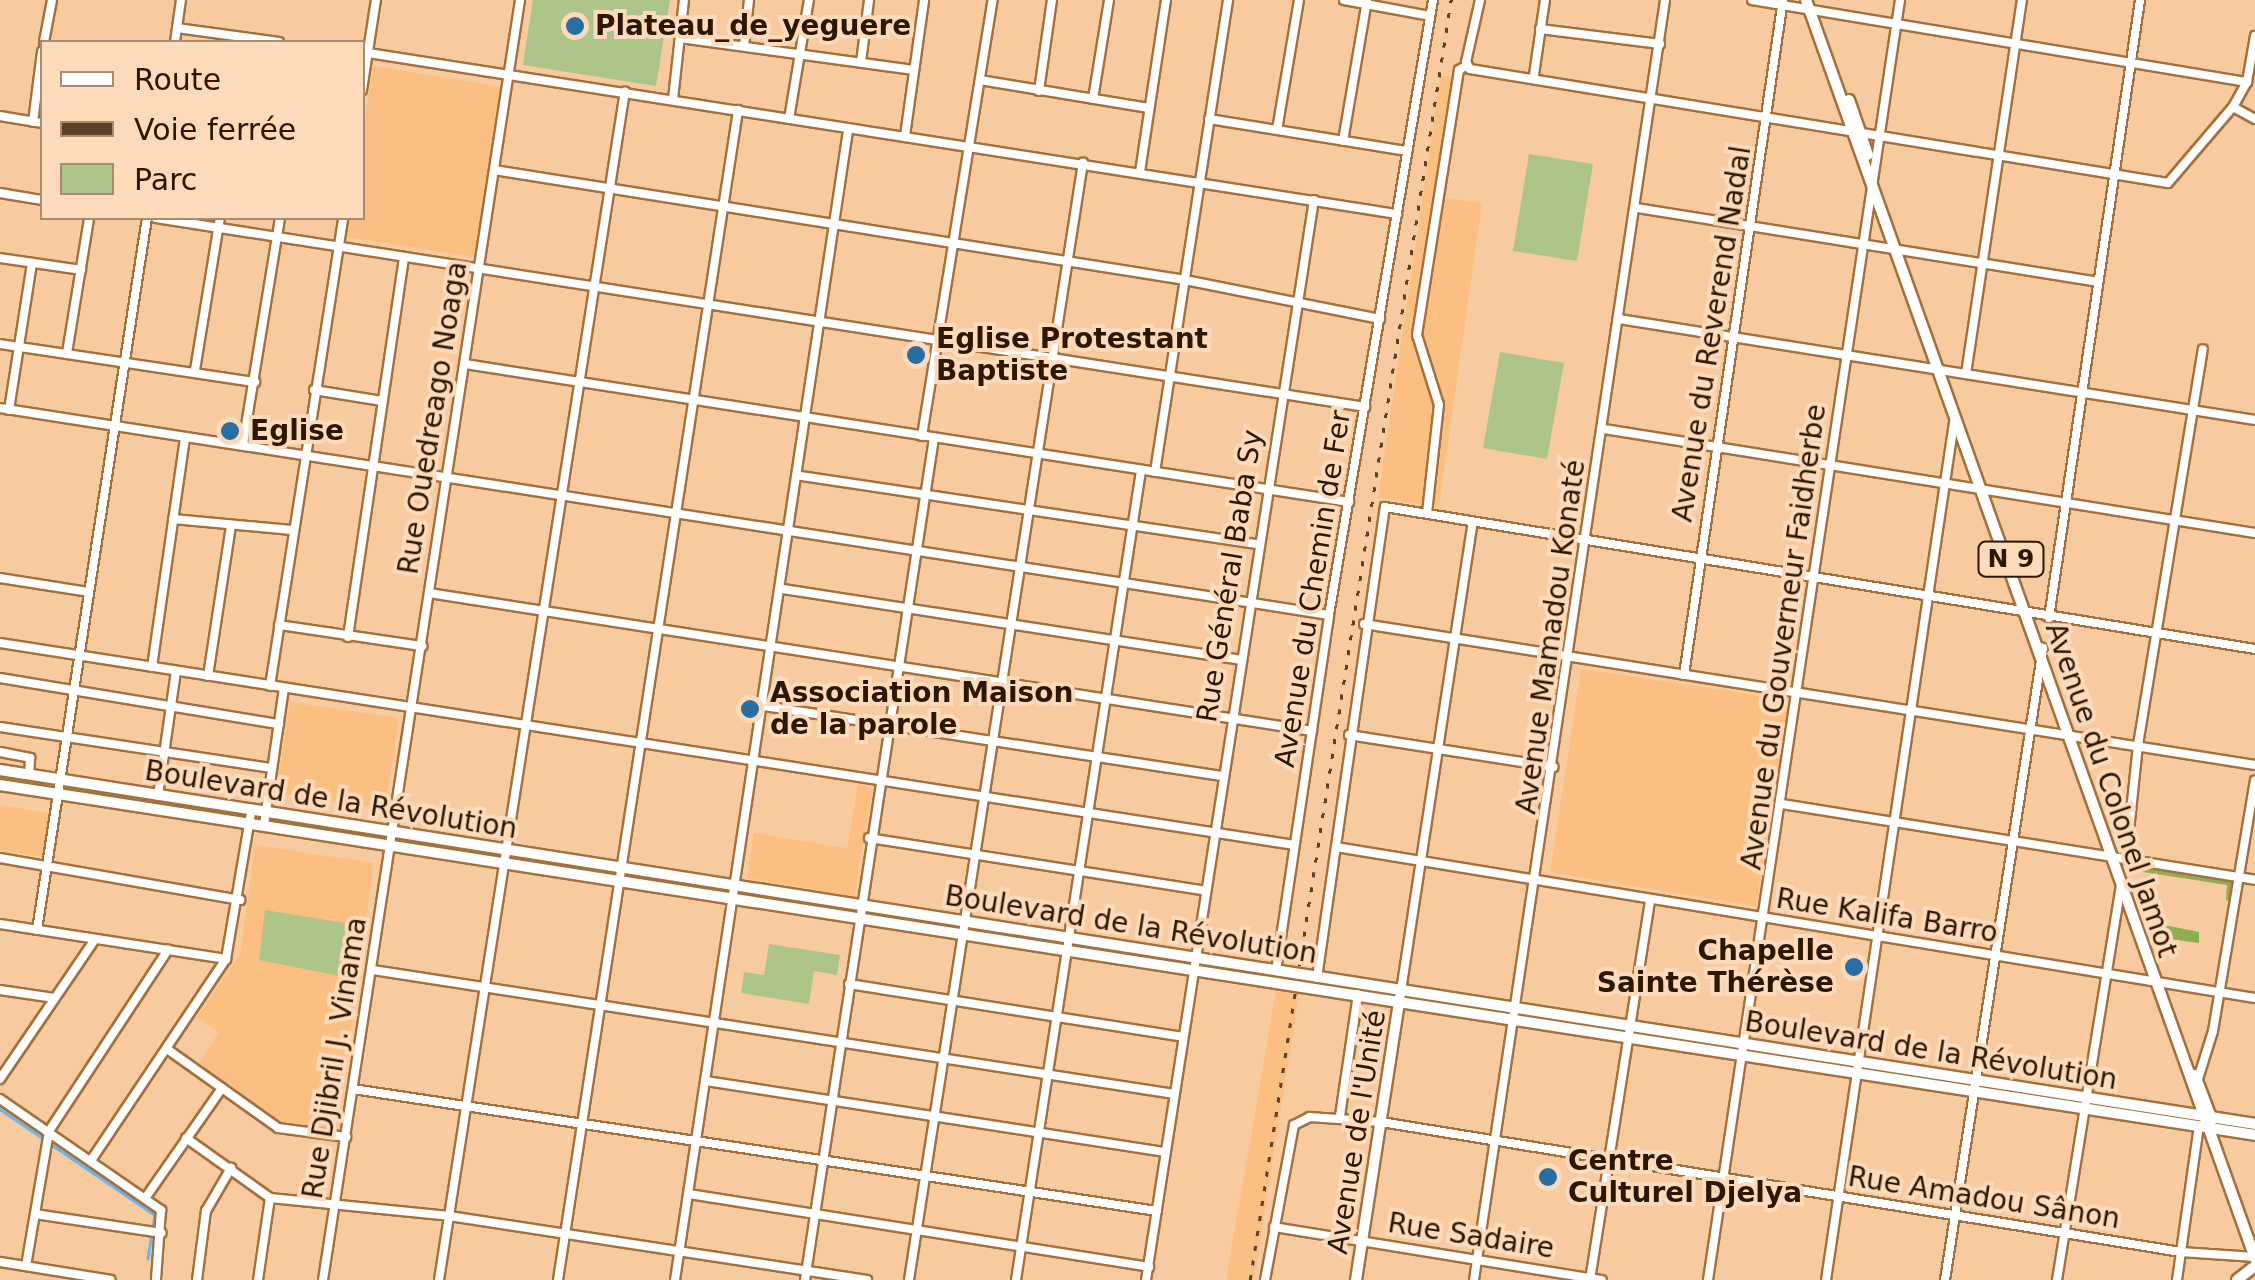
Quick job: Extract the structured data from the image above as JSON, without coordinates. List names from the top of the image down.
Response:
{
  "streets": {
    "main road": [
      "N 9",
      "Avenue du Colonel Jamot",
      "Boulevard de la Révolution",
      "Avenue de l'Unité"
    ],
    "street": [
      "Avenue du Reverend Nadal",
      "Rue Ouedreago Noaga",
      "Rue Général Baba Sy",
      "Avenue du Chemin de Fer",
      "Avenue Mamadou Konaté",
      "Avenue du Gouverneur Faidherbe",
      "Rue Kalifa Barro",
      "Rue Djibril J. Vinama",
      "Rue Amadou Sânon",
      "Rue Sadaire"
    ]
  },
  "crossings": [
    ["Rue Ouedreago Noaga", "Boulevard de la Révolution"],
    ["Rue Ouedreago Noaga", "Rue Djibril J. Vinama"],
    ["Rue Général Baba Sy", "Boulevard de la Révolution"],
    ["Avenue du Chemin de Fer", "Boulevard de la Révolution"],
    ["Avenue du Chemin de Fer", "Rue Kalifa Barro"],
    ["Avenue Mamadou Konaté", "Boulevard de la Révolution"],
    ["Avenue Mamadou Konaté", "Rue Kalifa Barro"],
    ["Avenue Mamadou Konaté", "Rue Amadou Sânon"],
    ["Avenue Mamadou Konaté", "Rue Sadaire"],
    ["Avenue du Gouverneur Faidherbe", "Avenue du Colonel Jamot"],
    ["Avenue du Gouverneur Faidherbe", "Boulevard de la Révolution"],
    ["Avenue du Gouverneur Faidherbe", "Rue Kalifa Barro"],
    ["Avenue du Gouverneur Faidherbe", "Rue Amadou Sânon"],
    ["Avenue du Colonel Jamot", "Boulevard de la Révolution"],
    ["Avenue du Colonel Jamot", "Rue Kalifa Barro"],
    ["Avenue du Colonel Jamot", "Rue Amadou Sânon"],
    ["Boulevard de la Révolution", "Rue Djibril J. Vinama"],
    ["Boulevard de la Révolution", "Avenue de l'Unité"],
    ["Avenue de l'Unité", "Rue Amadou Sânon"],
    ["Avenue de l'Unité", "Rue Sadaire"],
    ["Rue Amadou Sânon", "Rue Sadaire"]
  ],
  "places": [
    "Plateau_de_yeguere",
    "Eglise Protestant Baptiste",
    "Eglise",
    "Association Maison de la parole",
    "Chapelle Sainte Thérèse",
    "Centre Culturel Djelya"
  ],
  "legend": ["Route", "Voie ferrée", "Parc"]
}
